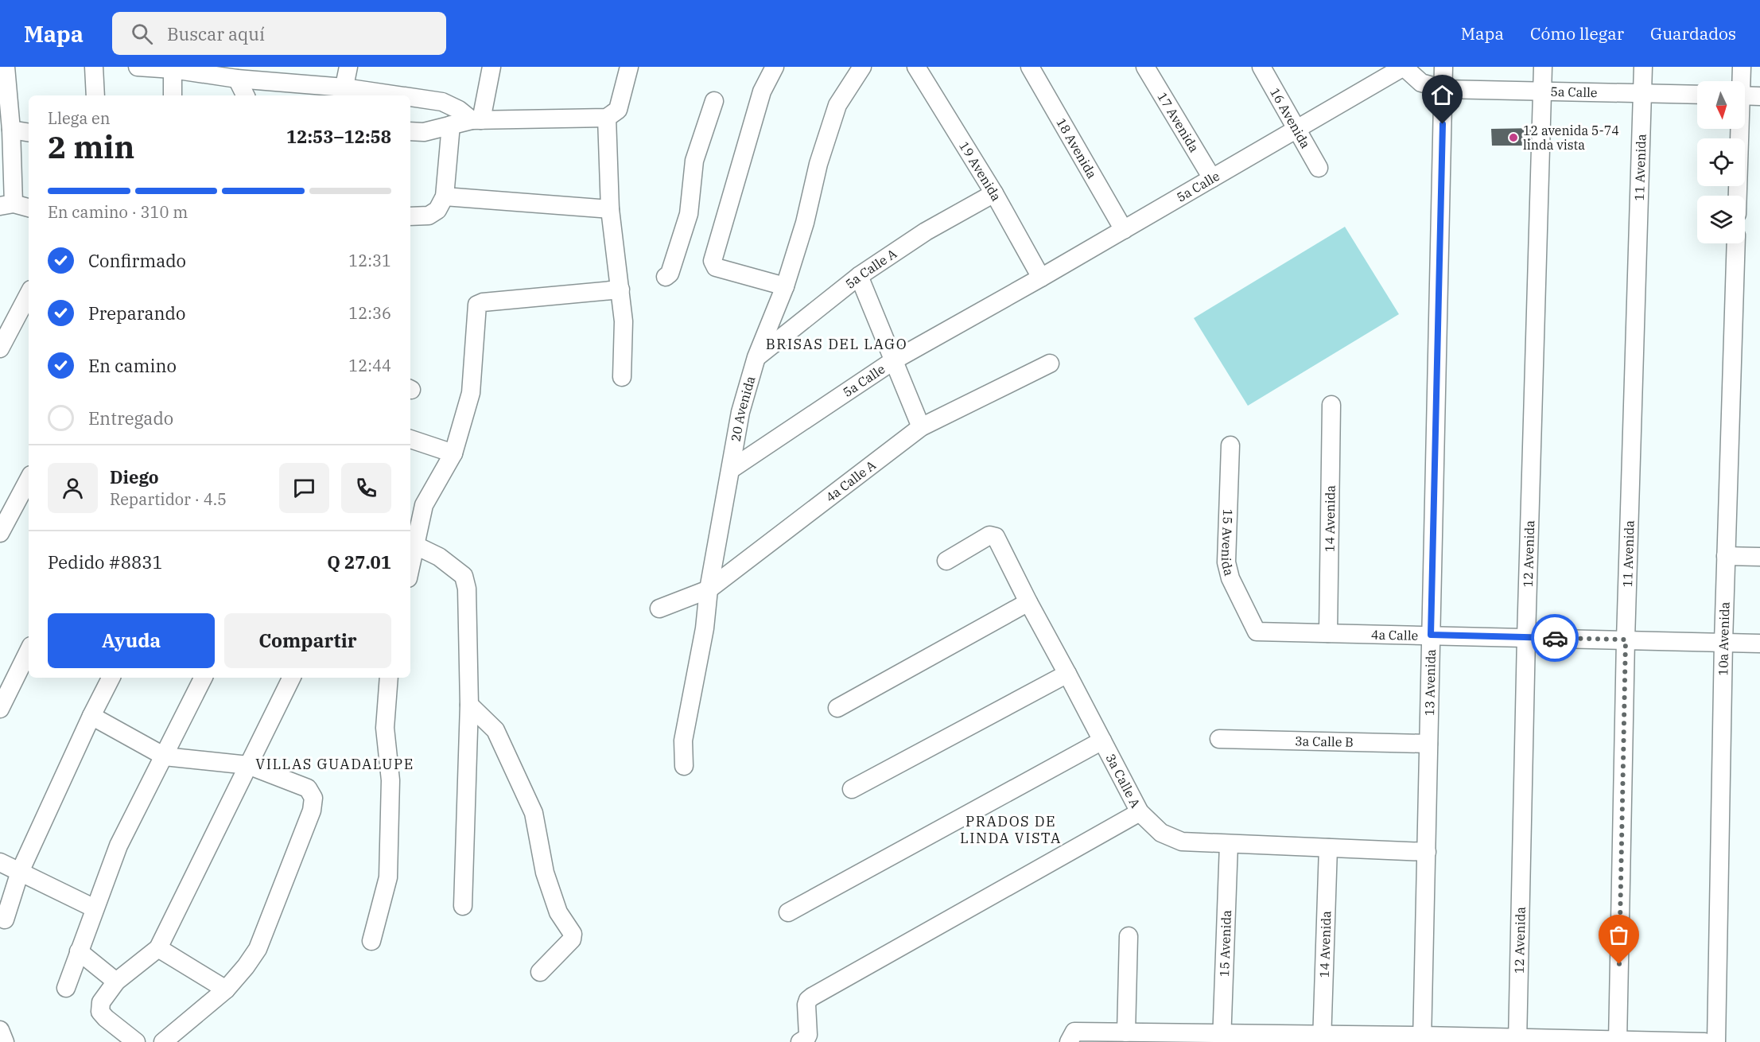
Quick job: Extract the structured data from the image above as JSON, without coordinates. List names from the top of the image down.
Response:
{
  "streets": {
    "street": [
      "5a Calle",
      "16 Avenida",
      "17 Avenida",
      "18 Avenida",
      "11 Avenida",
      "19 Avenida",
      "5a Calle A",
      "20 Avenida",
      "4a Calle A",
      "14 Avenida",
      "15 Avenida",
      "12 Avenida",
      "4a Calle",
      "10a Avenida",
      "13 Avenida",
      "3a Calle B",
      "3a Calle A"
    ]
  },
  "crossings": [
    ["5a Calle", "16 Avenida"],
    ["5a Calle", "17 Avenida"],
    ["5a Calle", "18 Avenida"],
    ["5a Calle", "11 Avenida"],
    ["5a Calle", "19 Avenida"],
    ["5a Calle", "20 Avenida"],
    ["5a Calle", "12 Avenida"],
    ["5a Calle", "13 Avenida"],
    ["11 Avenida", "4a Calle"],
    ["19 Avenida", "5a Calle A"],
    ["5a Calle A", "20 Avenida"],
    ["20 Avenida", "4a Calle A"],
    ["14 Avenida", "4a Calle"],
    ["14 Avenida", "3a Calle A"],
    ["15 Avenida", "4a Calle"],
    ["15 Avenida", "3a Calle A"],
    ["12 Avenida", "4a Calle"],
    ["4a Calle", "10a Avenida"],
    ["4a Calle", "13 Avenida"],
    ["13 Avenida", "3a Calle B"],
    ["13 Avenida", "3a Calle A"]
  ],
  "districts": ["BRISAS DEL LAGO", "VILLAS GUADALUPE", "PRADOS DE LINDA VISTA"],
  "places": ["12 avenida 5-74 linda vista"],
  "north": "bottom",
  "page": {
    "header": "Mapa",
    "search": "Buscar aquí",
    "nav": ["Mapa", "Cómo llegar", "Guardados"],
    "heading": ["2 min", "Llega en", "12:53–12:58"],
    "panel": [
      "Diego",
      "Repartidor · 4.5",
      "Pedido #8831",
      "Q 27.01"
    ],
    "bar": "En camino · 310 m",
    "list": [
      ["Confirmado", "12:31"],
      ["Preparando", "12:36"],
      ["En camino", "12:44"],
      "Entregado"
    ],
    "buttons": ["Ayuda", "Compartir"]
  }
}
